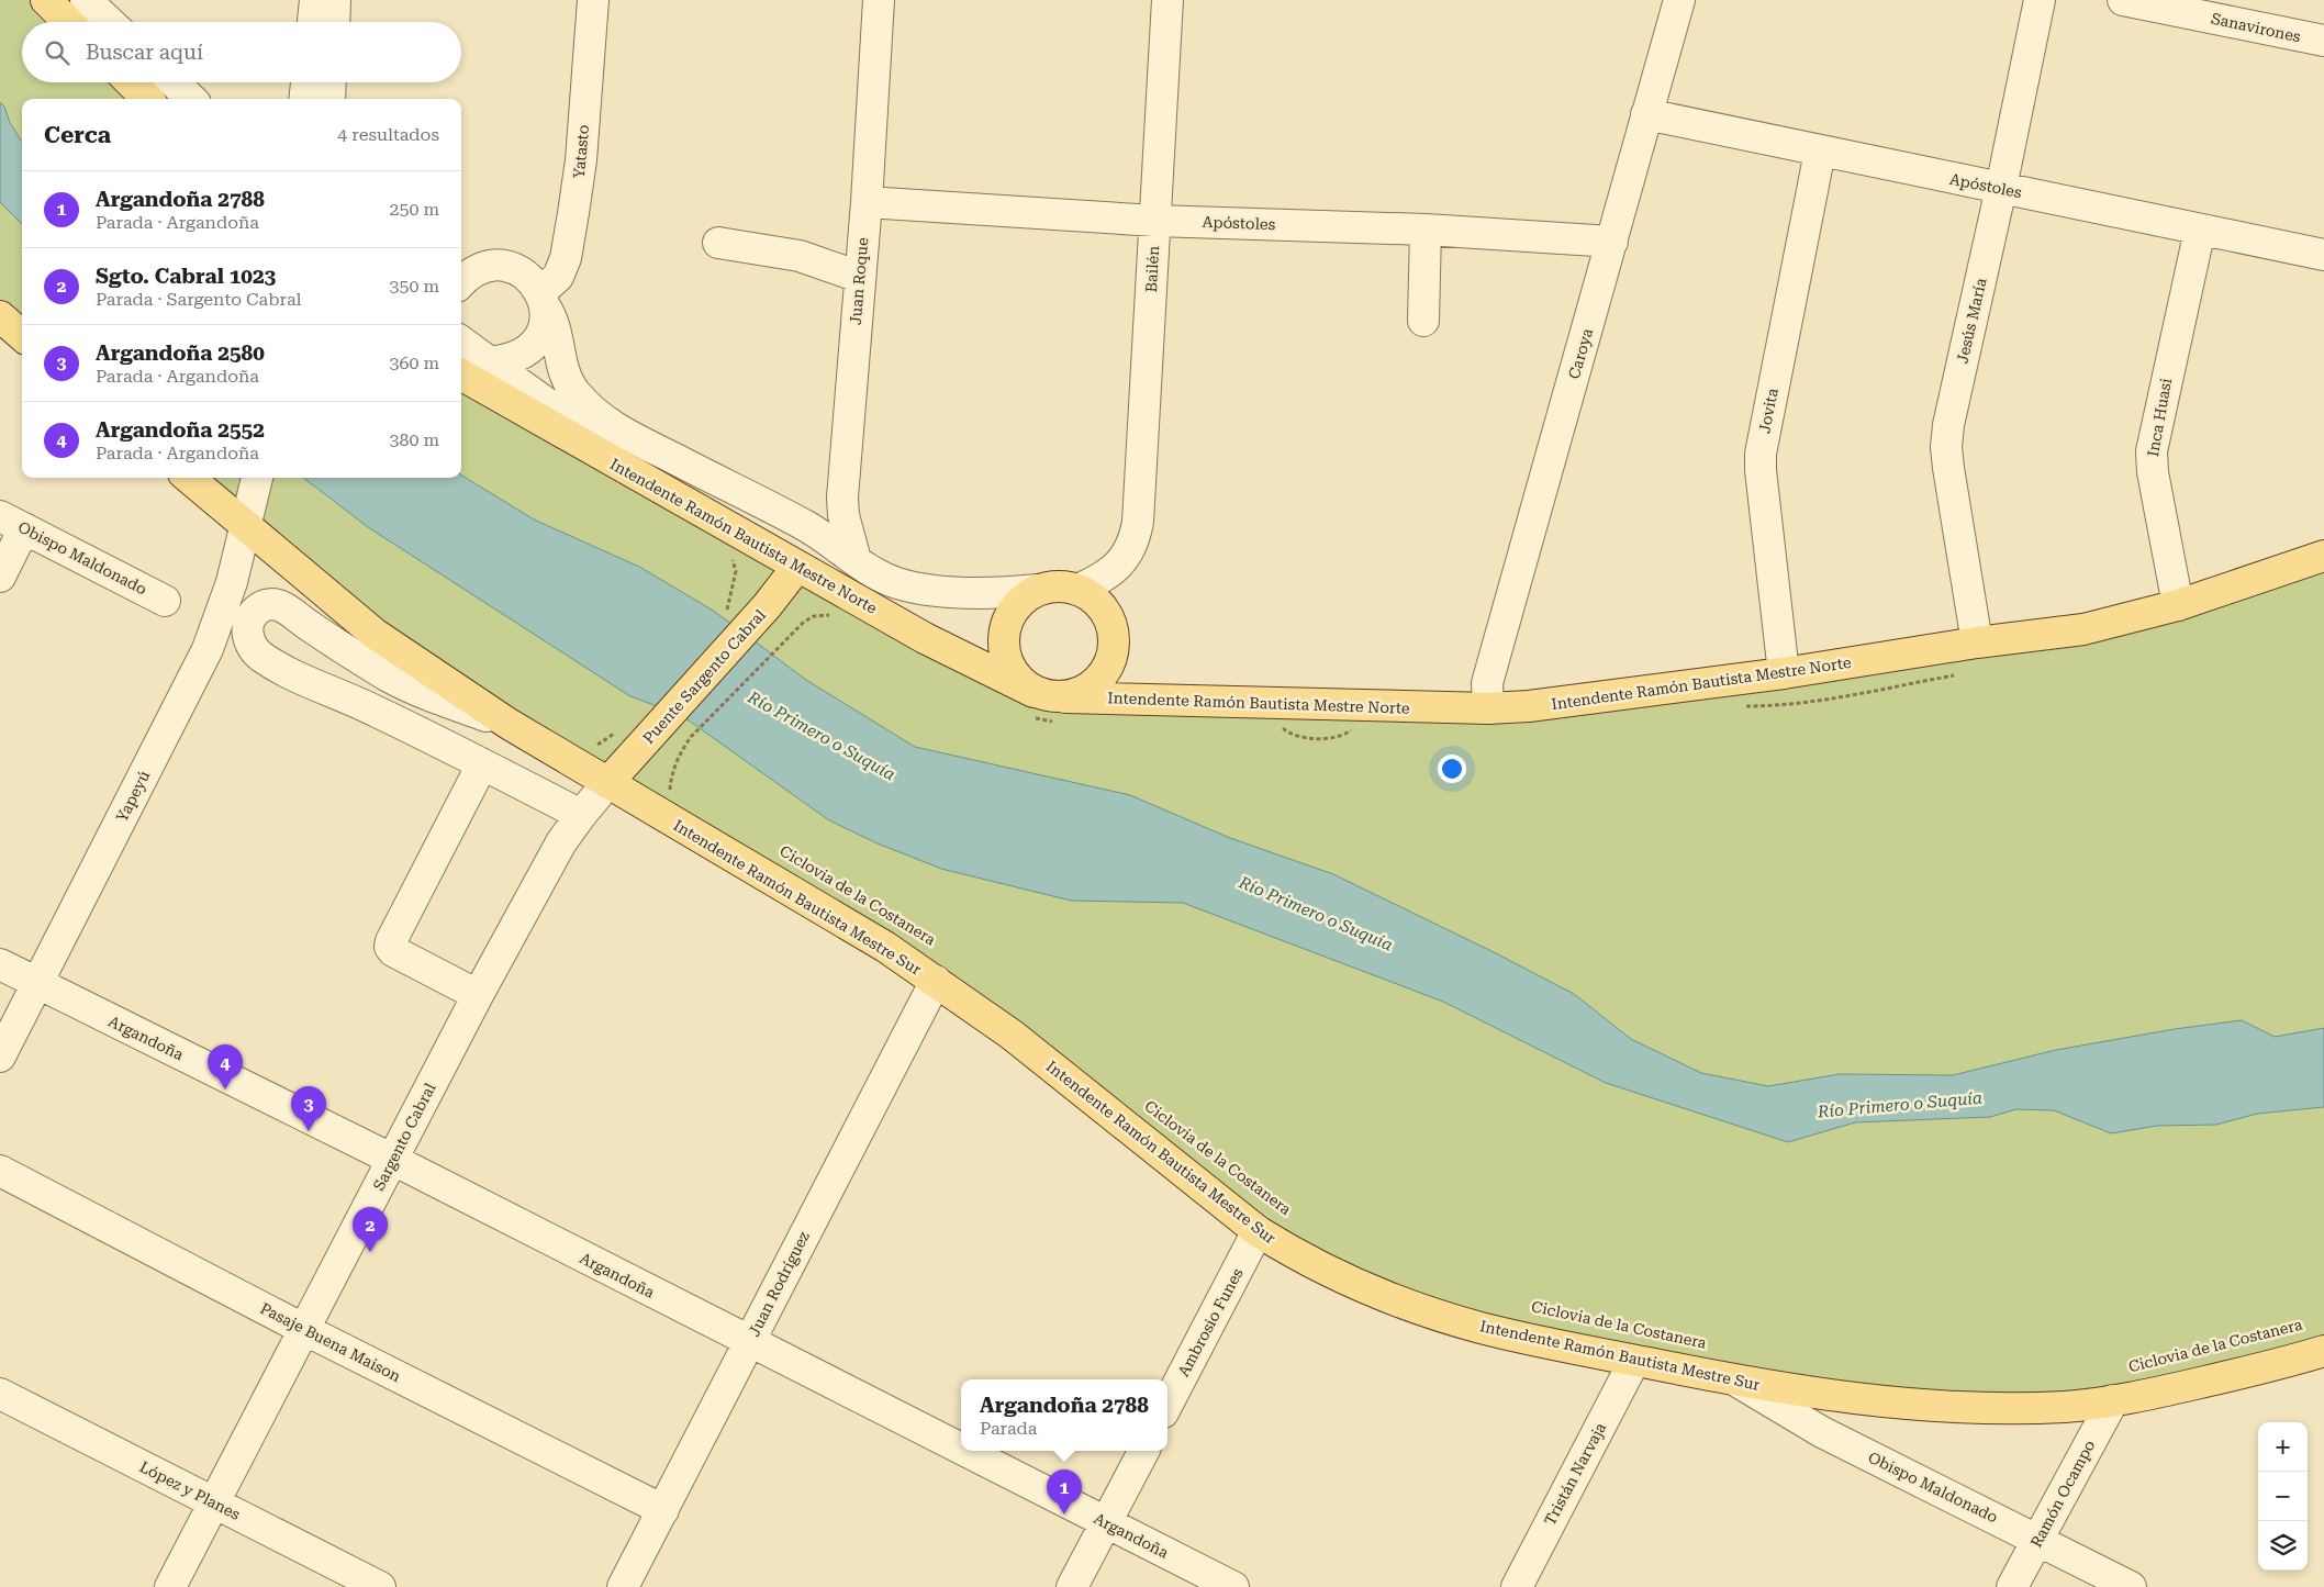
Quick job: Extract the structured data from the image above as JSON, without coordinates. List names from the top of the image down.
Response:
{
  "streets": {
    "main road": ["Intendente Ramón Bautista Mestre Norte", "Puente Sargento Cabral", "Intendente Ramón Bautista Mestre Sur"],
    "street": [
      "Sanavirones",
      "Yatasto",
      "Apóstoles",
      "Bailén",
      "Juan Roque",
      "Jesús María",
      "Caroya",
      "Jovita",
      "Inca Huasi",
      "Obispo Maldonado",
      "Yapeyú",
      "Argandoña",
      "Sargento Cabral",
      "Juan Rodríguez",
      "Ambrosio Funes",
      "Pasaje Buena Maison",
      "Tristán Narvaja",
      "López y Planes",
      "Ramón Ocampo"
    ]
  },
  "crossings": [
    ["Apóstoles", "Bailén"],
    ["Apóstoles", "Juan Roque"],
    ["Apóstoles", "Jesús María"],
    ["Apóstoles", "Caroya"],
    ["Apóstoles", "Jovita"],
    ["Apóstoles", "Inca Huasi"],
    ["Bailén", "Intendente Ramón Bautista Mestre Norte"],
    ["Jesús María", "Intendente Ramón Bautista Mestre Norte"],
    ["Caroya", "Intendente Ramón Bautista Mestre Norte"],
    ["Jovita", "Intendente Ramón Bautista Mestre Norte"],
    ["Inca Huasi", "Intendente Ramón Bautista Mestre Norte"],
    ["Intendente Ramón Bautista Mestre Norte", "Puente Sargento Cabral"],
    ["Obispo Maldonado", "Intendente Ramón Bautista Mestre Sur"],
    ["Obispo Maldonado", "Ramón Ocampo"],
    ["Puente Sargento Cabral", "Intendente Ramón Bautista Mestre Sur"],
    ["Puente Sargento Cabral", "Sargento Cabral"],
    ["Yapeyú", "Intendente Ramón Bautista Mestre Sur"],
    ["Yapeyú", "Argandoña"],
    ["Intendente Ramón Bautista Mestre Sur", "Sargento Cabral"],
    ["Intendente Ramón Bautista Mestre Sur", "Juan Rodríguez"],
    ["Intendente Ramón Bautista Mestre Sur", "Ambrosio Funes"],
    ["Intendente Ramón Bautista Mestre Sur", "Tristán Narvaja"],
    ["Intendente Ramón Bautista Mestre Sur", "Ramón Ocampo"],
    ["Argandoña", "Sargento Cabral"],
    ["Argandoña", "Juan Rodríguez"],
    ["Sargento Cabral", "Pasaje Buena Maison"],
    ["Sargento Cabral", "López y Planes"],
    ["Juan Rodríguez", "Pasaje Buena Maison"]
  ],
  "water": ["Río Primero o Suquía"],
  "page": {
    "search": "Buscar aquí",
    "heading": ["Cerca", "4 resultados"],
    "list": [
      {
        "mark": "1",
        "name": "Argandoña 2788",
        "note": "Parada · Argandoña",
        "value": "250 m"
      },
      {
        "mark": "2",
        "name": "Sgto. Cabral 1023",
        "note": "Parada · Sargento Cabral",
        "value": "350 m"
      },
      {
        "mark": "3",
        "name": "Argandoña 2580",
        "note": "Parada · Argandoña",
        "value": "360 m"
      },
      {
        "mark": "4",
        "name": "Argandoña 2552",
        "note": "Parada · Argandoña",
        "value": "380 m"
      }
    ],
    "pins": [
      "4",
      "3",
      "2",
      "1"
    ],
    "popup": ["Argandoña 2788", "Parada"],
    "map_buttons": ["+", "−"]
  }
}
